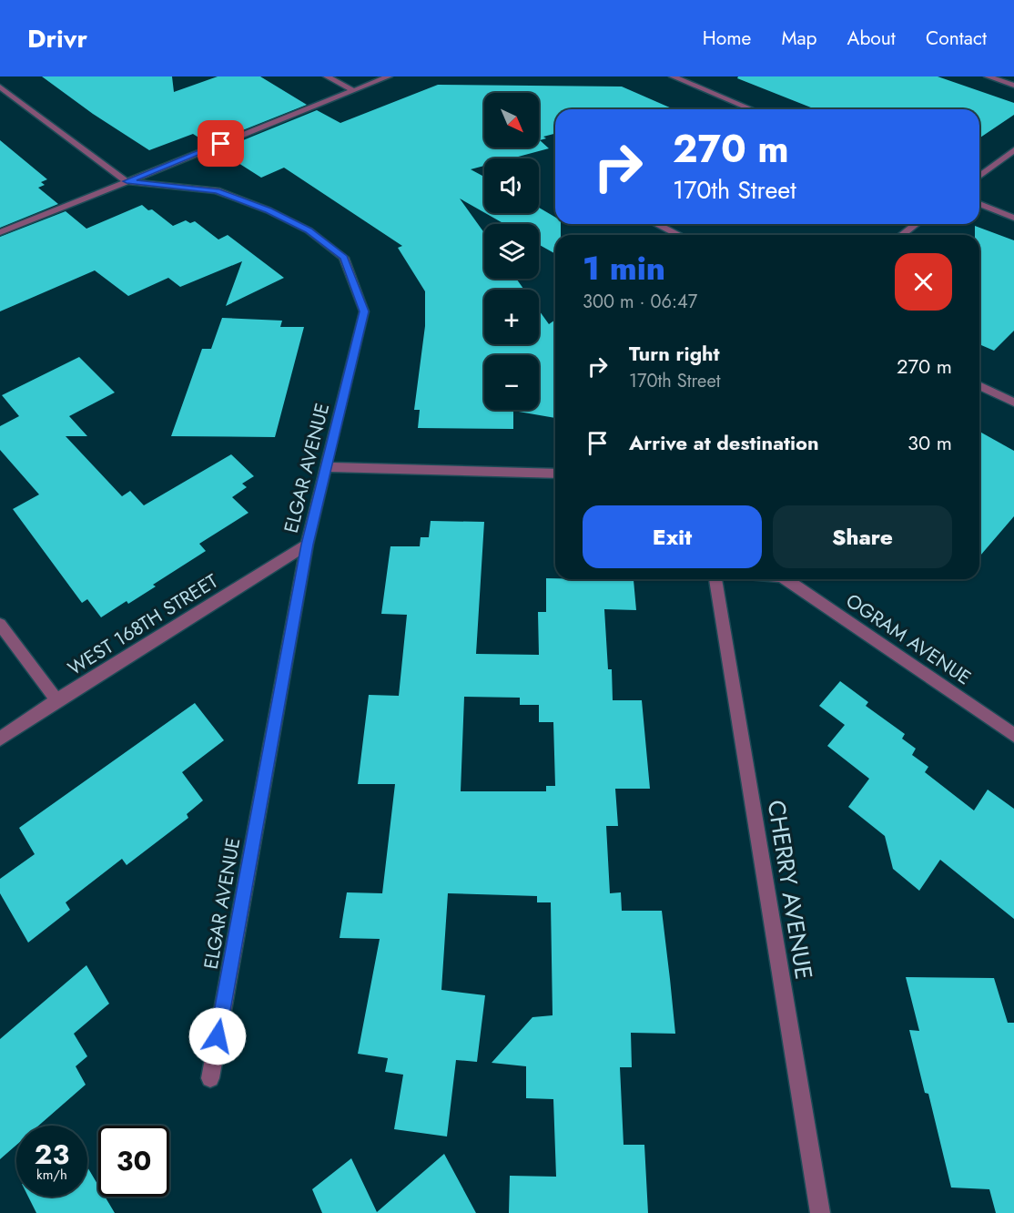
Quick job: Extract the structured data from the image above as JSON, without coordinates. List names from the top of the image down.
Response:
{
  "streets": {
    "street": [
      "ELGAR AVENUE",
      "WEST 168TH STREET",
      "OGRAM AVENUE",
      "CHERRY AVENUE"
    ]
  },
  "crossings": [
    ["ELGAR AVENUE", "WEST 168TH STREET"]
  ],
  "north": "bottom right",
  "page": {
    "header": "Drivr",
    "nav": [
      "Home",
      "Map",
      "About",
      "Contact"
    ],
    "map_buttons": ["+", "−"],
    "turn": ["270 m", "170th Street"],
    "heading": ["1 min", "300 m · 06:47"],
    "list": [
      {
        "name": "Turn right",
        "note": "170th Street",
        "value": "270 m"
      },
      {
        "name": "Arrive at destination",
        "value": "30 m"
      }
    ],
    "buttons": ["Exit", "Share"],
    "speed": "23 km/h",
    "limit": "30"
  }
}
